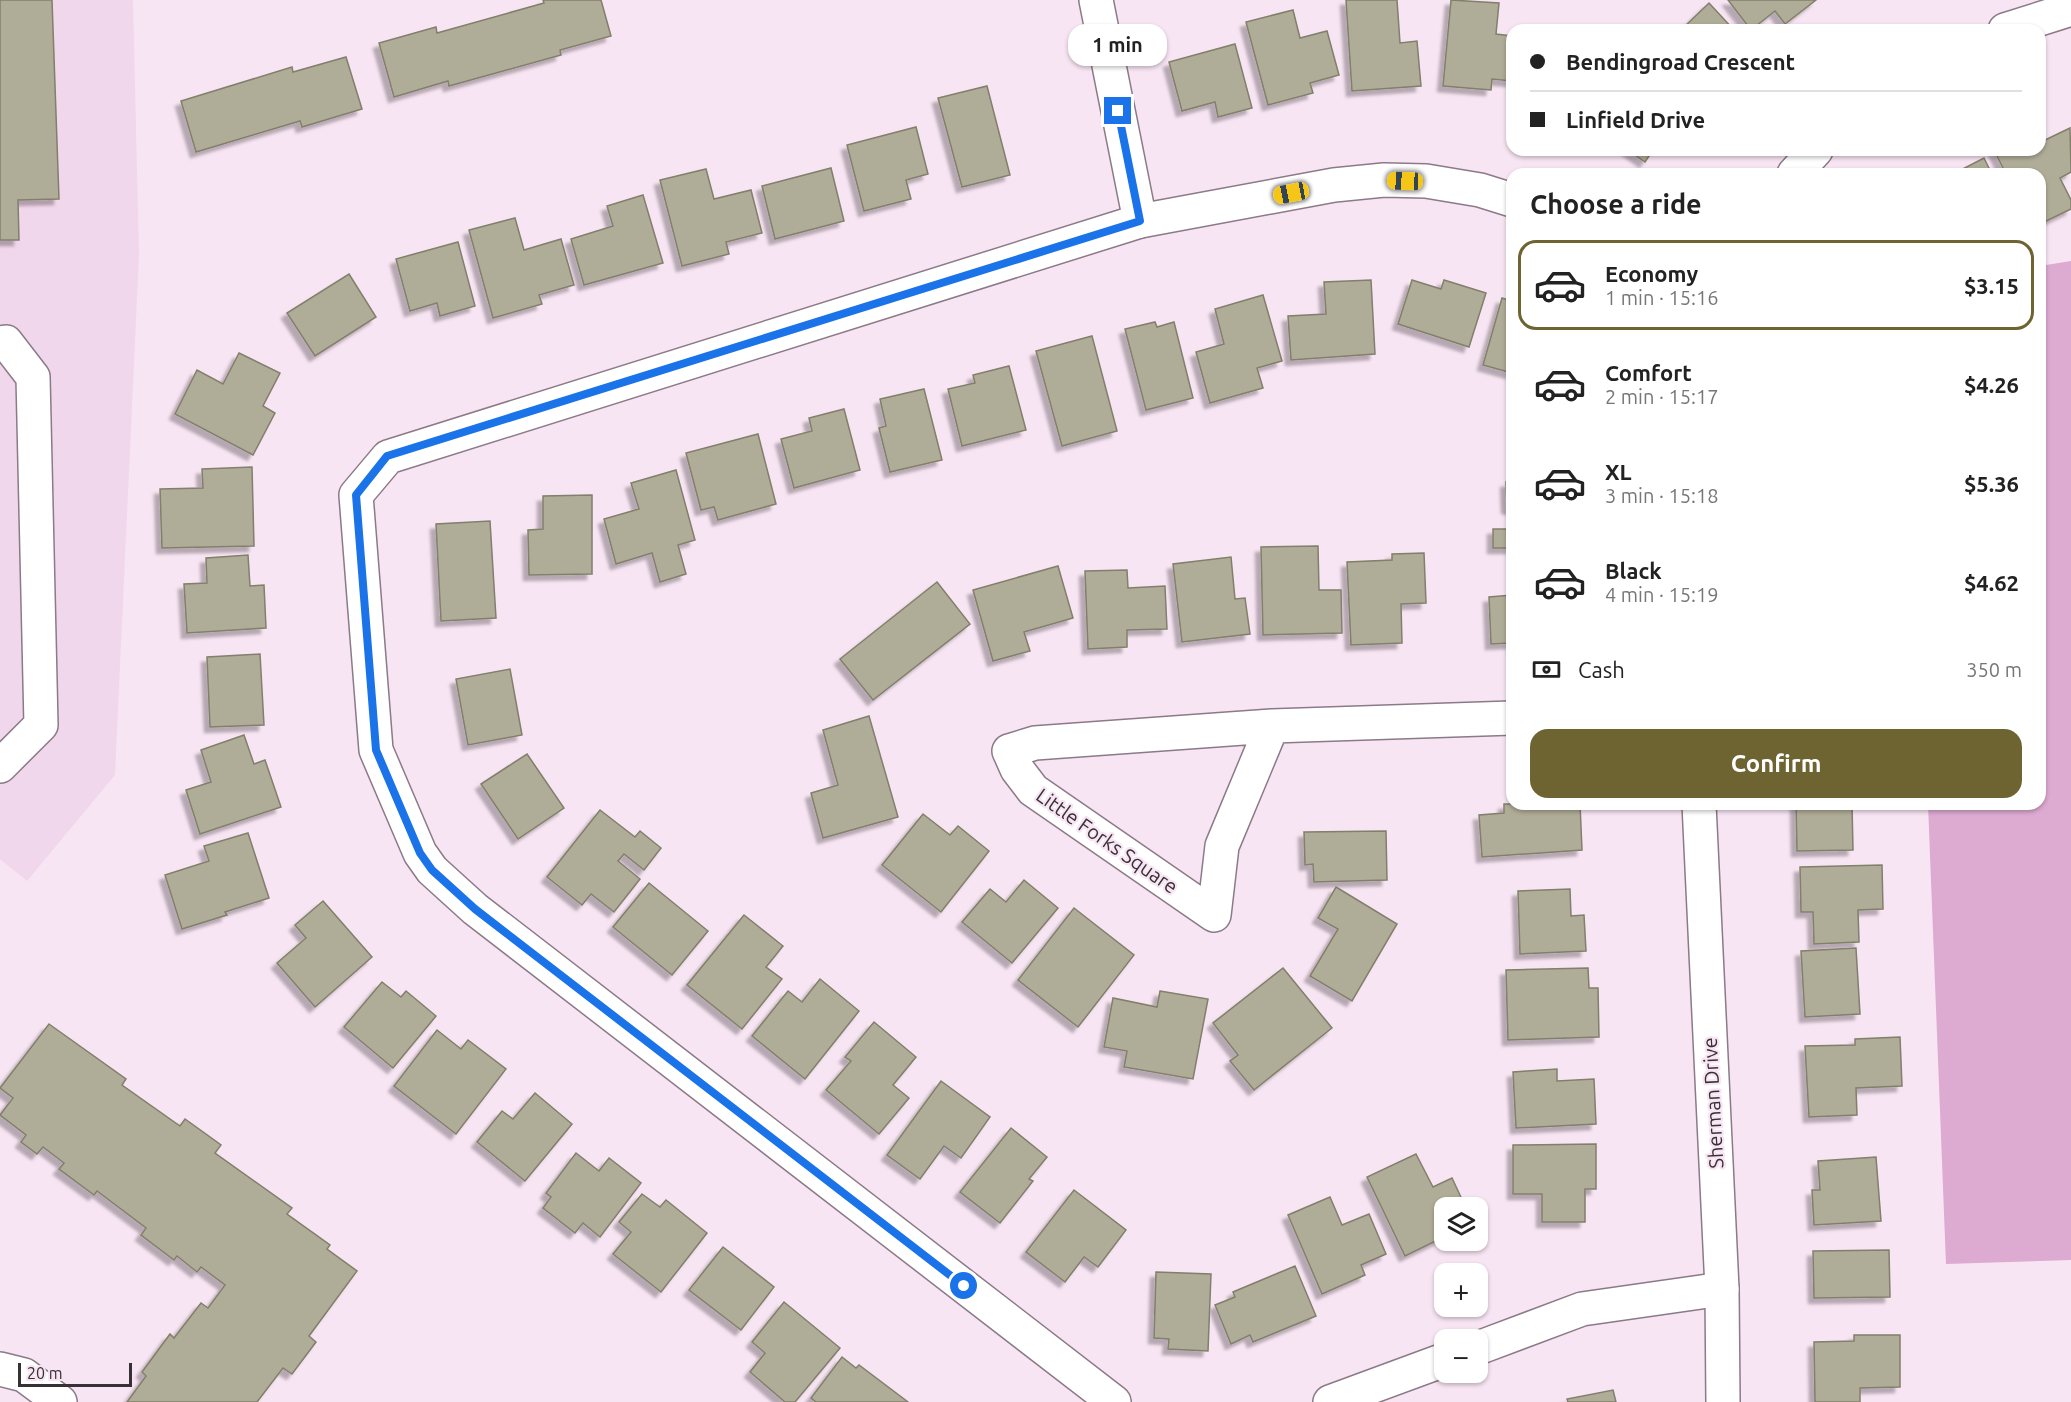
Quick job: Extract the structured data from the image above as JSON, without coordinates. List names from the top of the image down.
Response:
{
  "streets": {
    "street": ["Little Forks Square", "Sherman Drive"]
  },
  "scale_bar": "20 m",
  "page": {
    "bubble": "1 min",
    "banner": ["Bendingroad Crescent", "Linfield Drive"],
    "heading": "Choose a ride",
    "list": [
      {
        "name": "Economy",
        "note": "1 min · 15:16",
        "value": "$3.15"
      },
      {
        "name": "Comfort",
        "note": "2 min · 15:17",
        "value": "$4.26"
      },
      {
        "name": "XL",
        "note": "3 min · 15:18",
        "value": "$5.36"
      },
      {
        "name": "Black",
        "note": "4 min · 15:19",
        "value": "$4.62"
      }
    ],
    "pay": ["Cash", "350 m"],
    "buttons": "Confirm",
    "map_buttons": ["+", "−"],
    "scale": "20 m"
  }
}
